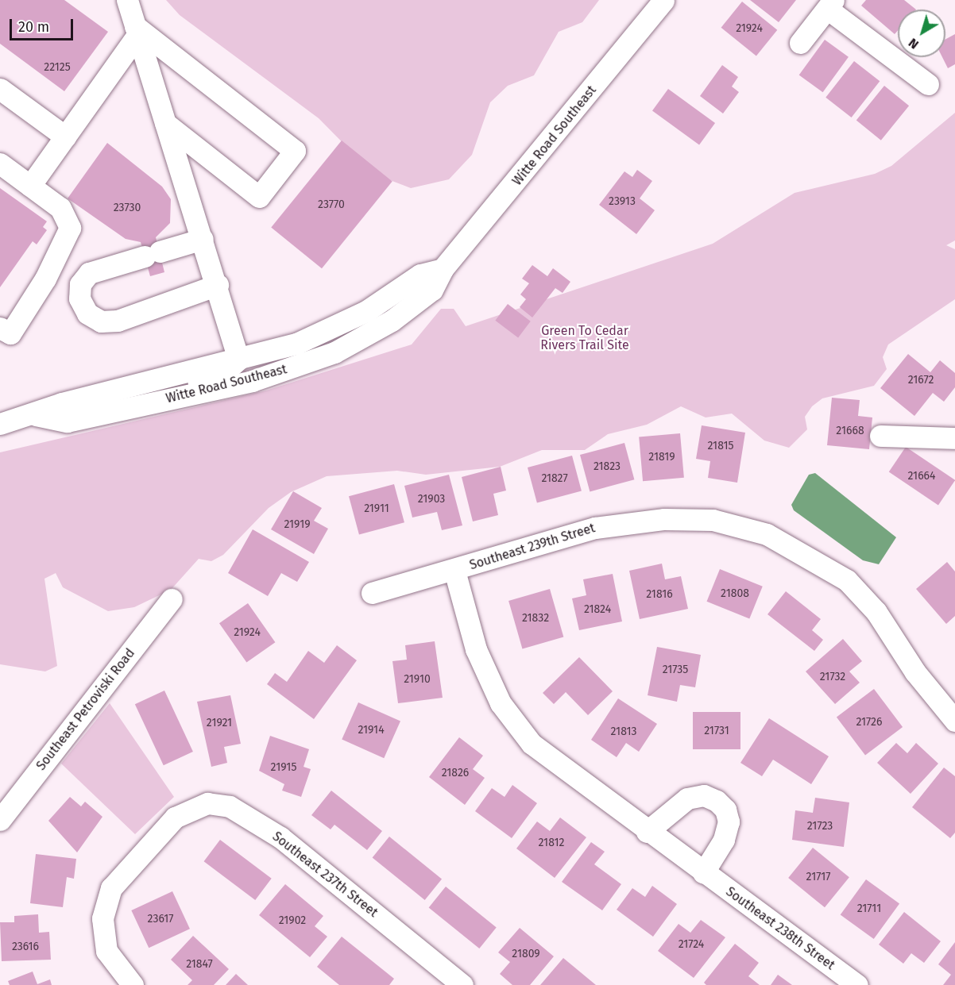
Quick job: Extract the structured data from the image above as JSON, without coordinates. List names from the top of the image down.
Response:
{
  "streets": {
    "street": [
      "Witte Road Southeast",
      "Southeast 239th Street",
      "Southeast Petroviski Road",
      "Southeast 237th Street",
      "Southeast 238th Street"
    ]
  },
  "crossings": [
    ["Southeast 239th Street", "Southeast 238th Street"]
  ],
  "parks": ["Green To Cedar Rivers Trail Site"],
  "house_numbers": [
    "21924",
    "22125",
    "23913",
    "23770",
    "23730",
    "21672",
    "21668",
    "21815",
    "21819",
    "21823",
    "21664",
    "21827",
    "21903",
    "21911",
    "21919",
    "21808",
    "21816",
    "21824",
    "21832",
    "21924",
    "21735",
    "21732",
    "21910",
    "21726",
    "21921",
    "21914",
    "21731",
    "21813",
    "21915",
    "21826",
    "21723",
    "21812",
    "21717",
    "21711",
    "23617",
    "21902",
    "21724",
    "23616",
    "21809",
    "21847"
  ],
  "scale_bar": "20 m",
  "north": "bottom left"
}
